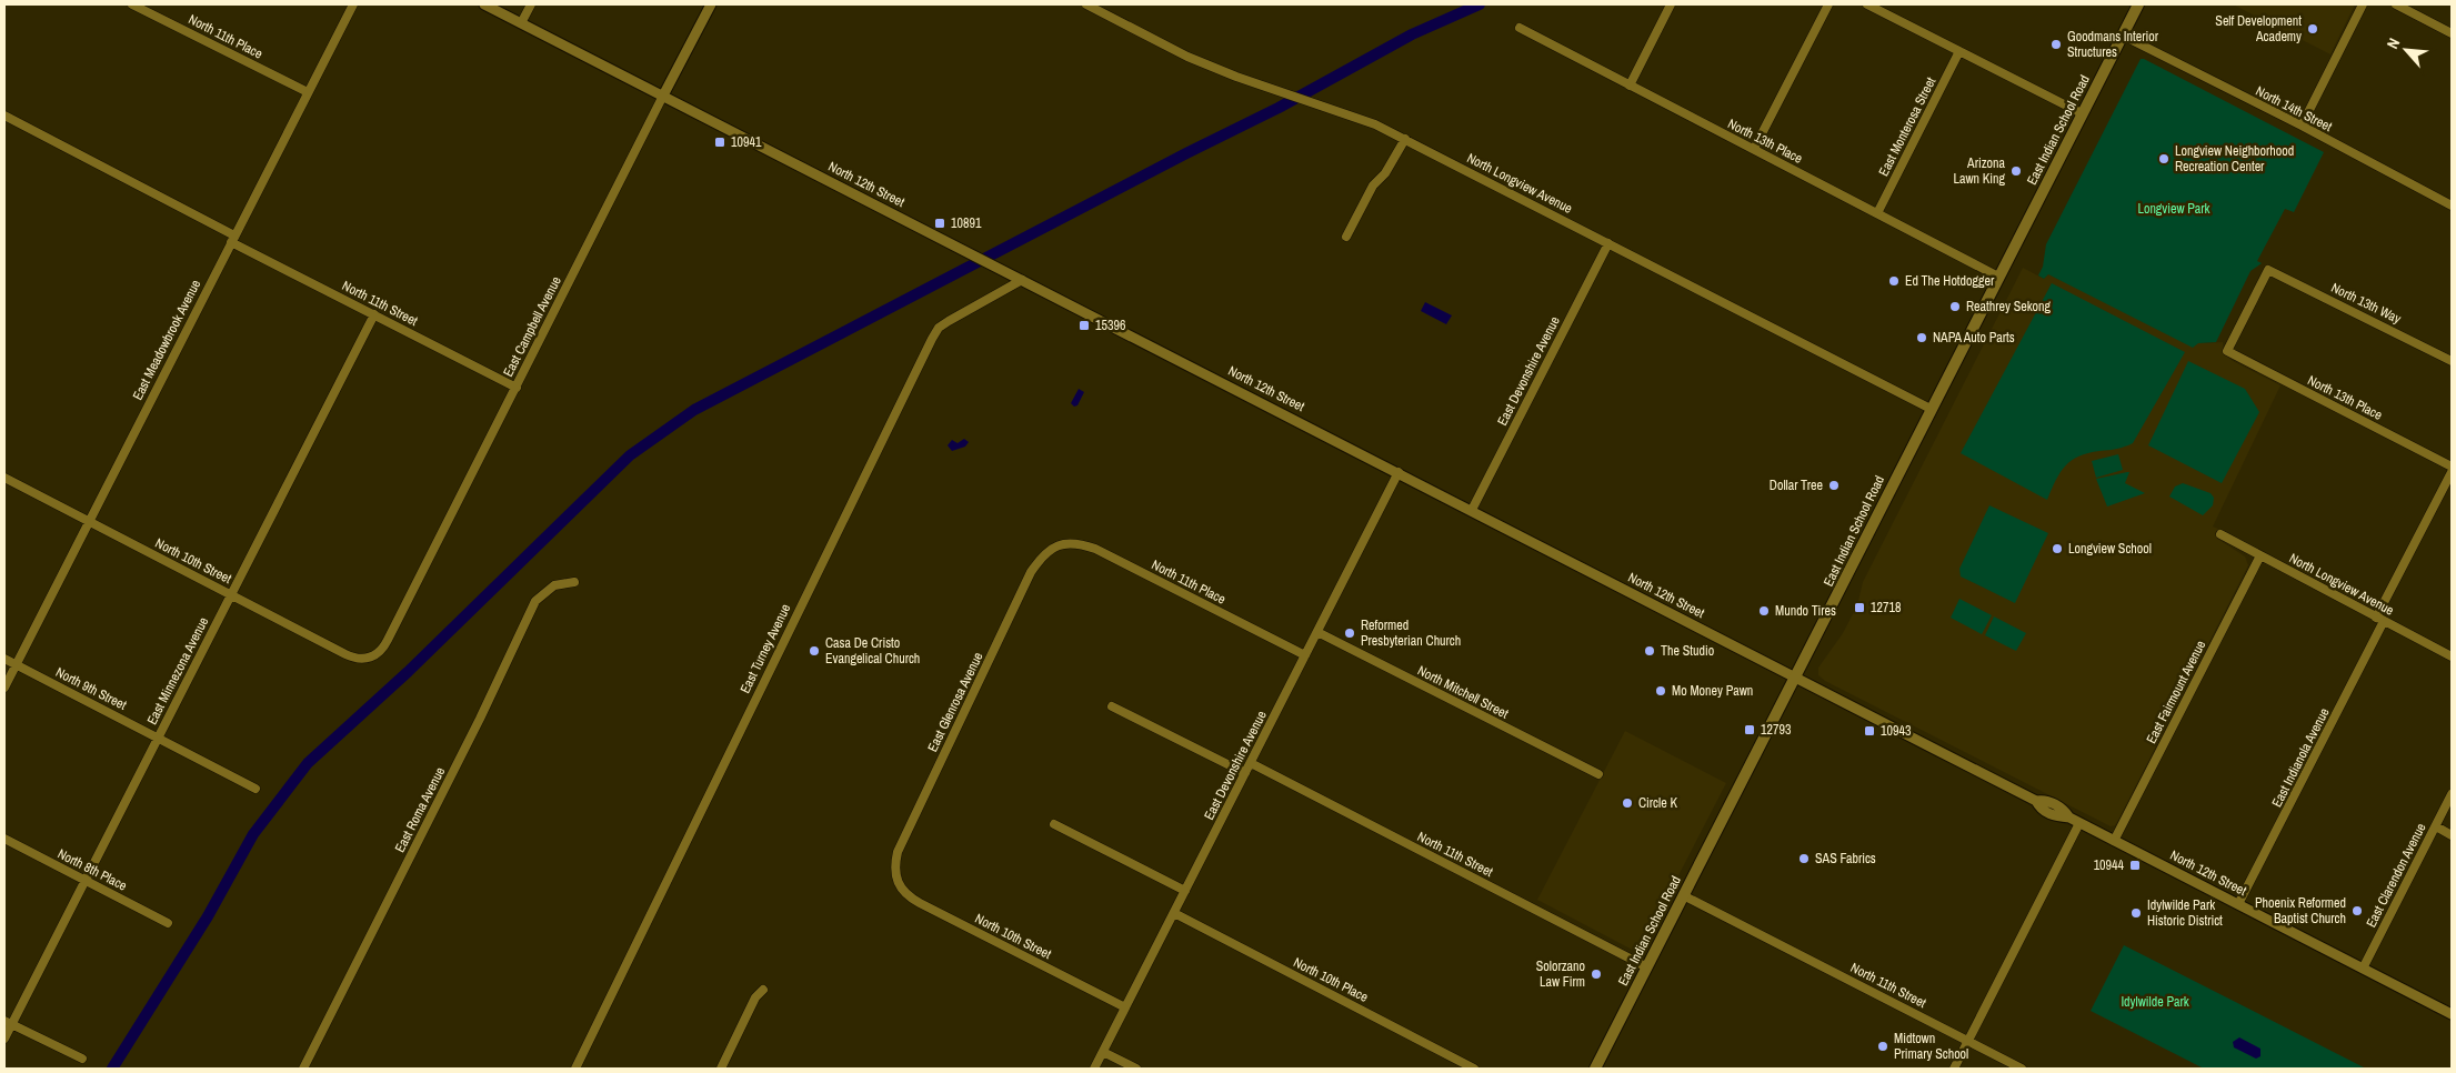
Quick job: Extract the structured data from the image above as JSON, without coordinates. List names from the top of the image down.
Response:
{
  "streets": {
    "main road": ["East Indian School Road"],
    "street": [
      "North 11th Place",
      "North 14th Street",
      "East Monterosa Street",
      "North 13th Place",
      "North Longview Avenue",
      "North 12th Street",
      "North 11th Street",
      "North 13th Way",
      "East Campbell Avenue",
      "East Meadowbrook Avenue",
      "East Devonshire Avenue",
      "North 10th Street",
      "East Turney Avenue",
      "East Minnezona Avenue",
      "North 9th Street",
      "North Mitchell Street",
      "East Fairmount Avenue",
      "East Glenrosa Avenue",
      "East Indianola Avenue",
      "East Roma Avenue",
      "North 8th Place",
      "East Clarendon Avenue",
      "North 10th Place"
    ]
  },
  "crossings": [
    ["North 11th Place", "East Meadowbrook Avenue"],
    ["North 11th Place", "East Devonshire Avenue"],
    ["North 11th Place", "East Glenrosa Avenue"],
    ["North 14th Street", "East Indian School Road"],
    ["East Monterosa Street", "North 13th Place"],
    ["East Indian School Road", "North 13th Place"],
    ["East Indian School Road", "North Longview Avenue"],
    ["East Indian School Road", "North 12th Street"],
    ["East Indian School Road", "North 11th Street"],
    ["North 13th Place", "North 13th Way"],
    ["North Longview Avenue", "East Devonshire Avenue"],
    ["North Longview Avenue", "East Fairmount Avenue"],
    ["North Longview Avenue", "East Indianola Avenue"],
    ["North 12th Street", "East Campbell Avenue"],
    ["North 12th Street", "East Devonshire Avenue"],
    ["North 12th Street", "East Turney Avenue"],
    ["North 12th Street", "East Fairmount Avenue"],
    ["North 12th Street", "East Indianola Avenue"],
    ["North 12th Street", "East Clarendon Avenue"],
    ["North 11th Street", "East Campbell Avenue"],
    ["North 11th Street", "East Meadowbrook Avenue"],
    ["North 11th Street", "East Devonshire Avenue"],
    ["North 11th Street", "East Minnezona Avenue"],
    ["East Campbell Avenue", "North 10th Street"],
    ["East Meadowbrook Avenue", "North 10th Street"],
    ["East Meadowbrook Avenue", "North 9th Street"],
    ["East Devonshire Avenue", "North 10th Street"],
    ["East Devonshire Avenue", "North Mitchell Street"],
    ["East Devonshire Avenue", "North 10th Place"],
    ["North 10th Street", "East Minnezona Avenue"],
    ["North 10th Street", "East Glenrosa Avenue"],
    ["East Minnezona Avenue", "North 9th Street"],
    ["East Minnezona Avenue", "North 8th Place"]
  ],
  "parks": ["Longview Park", "Idylwilde Park"],
  "places": {
    "other": [
      "Self Development Academy",
      "Goodmans Interior Structures",
      "Longview Neighborhood Recreation Center",
      "Arizona Lawn King",
      "Ed The Hotdogger",
      "Reathrey Sekong",
      "NAPA Auto Parts",
      "Dollar Tree",
      "Longview School",
      "Mundo Tires",
      "Reformed Presbyterian Church",
      "Casa De Cristo Evangelical Church",
      "The Studio",
      "Mo Money Pawn",
      "Circle K",
      "SAS Fabrics",
      "Phoenix Reformed Baptist Church",
      "Idylwilde Park Historic District",
      "Solorzano Law Firm",
      "Midtown Primary School"
    ],
    "transit": [
      "10941",
      "10891",
      "15396",
      "12718",
      "12793",
      "10943",
      "10944"
    ]
  },
  "north": "top left"
}
